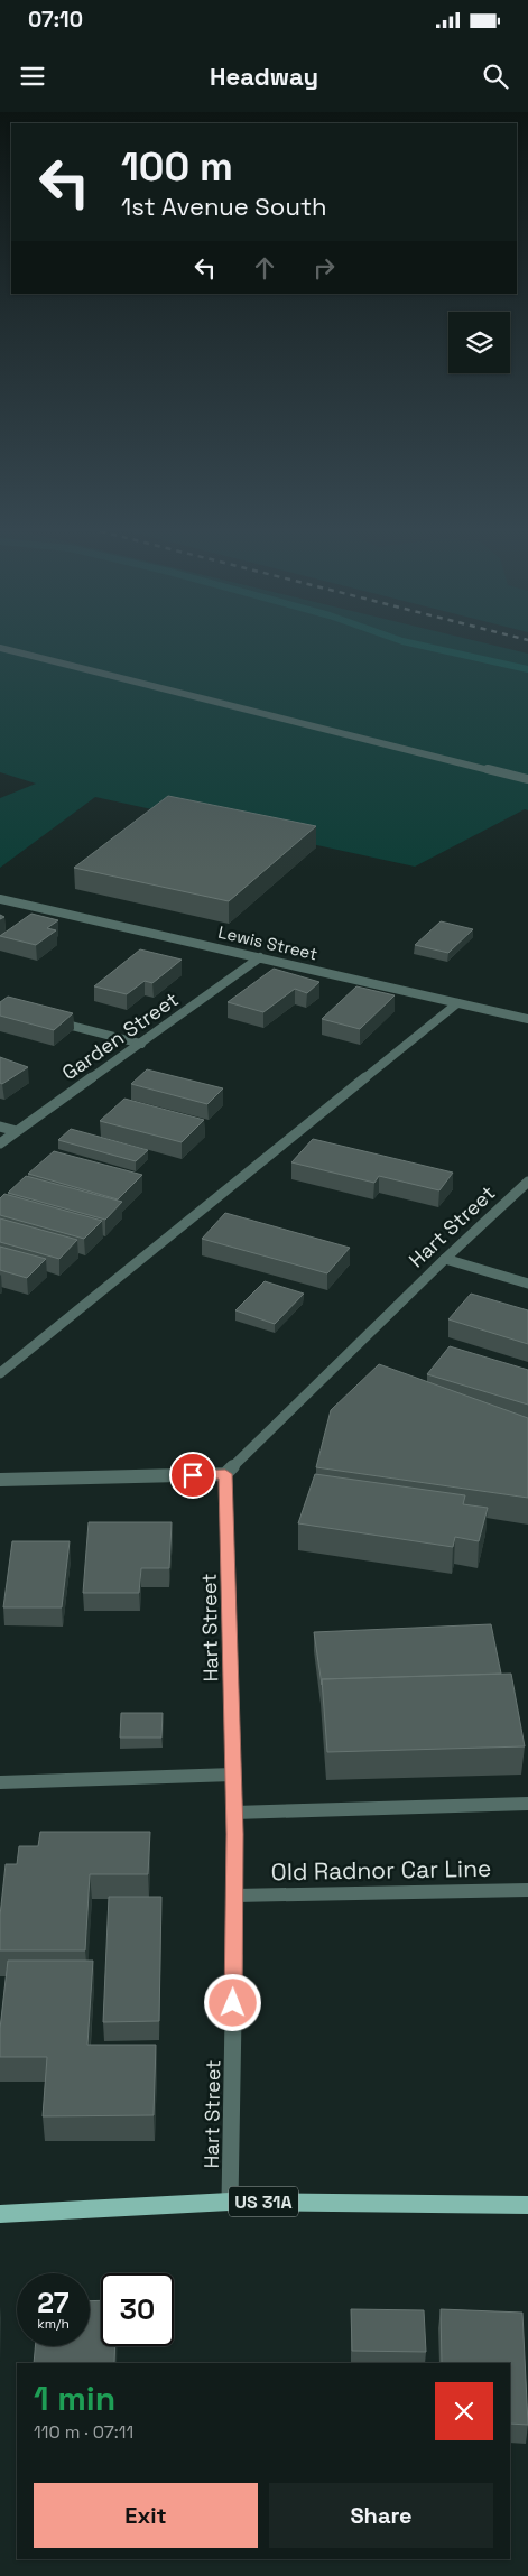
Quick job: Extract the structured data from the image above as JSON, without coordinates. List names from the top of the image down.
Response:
{
  "streets": {
    "main road": ["US 31A"],
    "street": [
      "Lewis Street",
      "Garden Street",
      "Hart Street",
      "Old Radnor Car Line"
    ]
  },
  "crossings": [
    ["Lewis Street", "Garden Street"],
    ["Hart Street", "Old Radnor Car Line"],
    ["Hart Street", "US 31A"]
  ],
  "page": {
    "status": "07:10",
    "header": "Headway",
    "turn": ["100 m", "1st Avenue South"],
    "speed": "27 km/h",
    "limit": "30",
    "heading": ["1 min", "110 m · 07:11"],
    "buttons": ["Exit", "Share"]
  }
}
